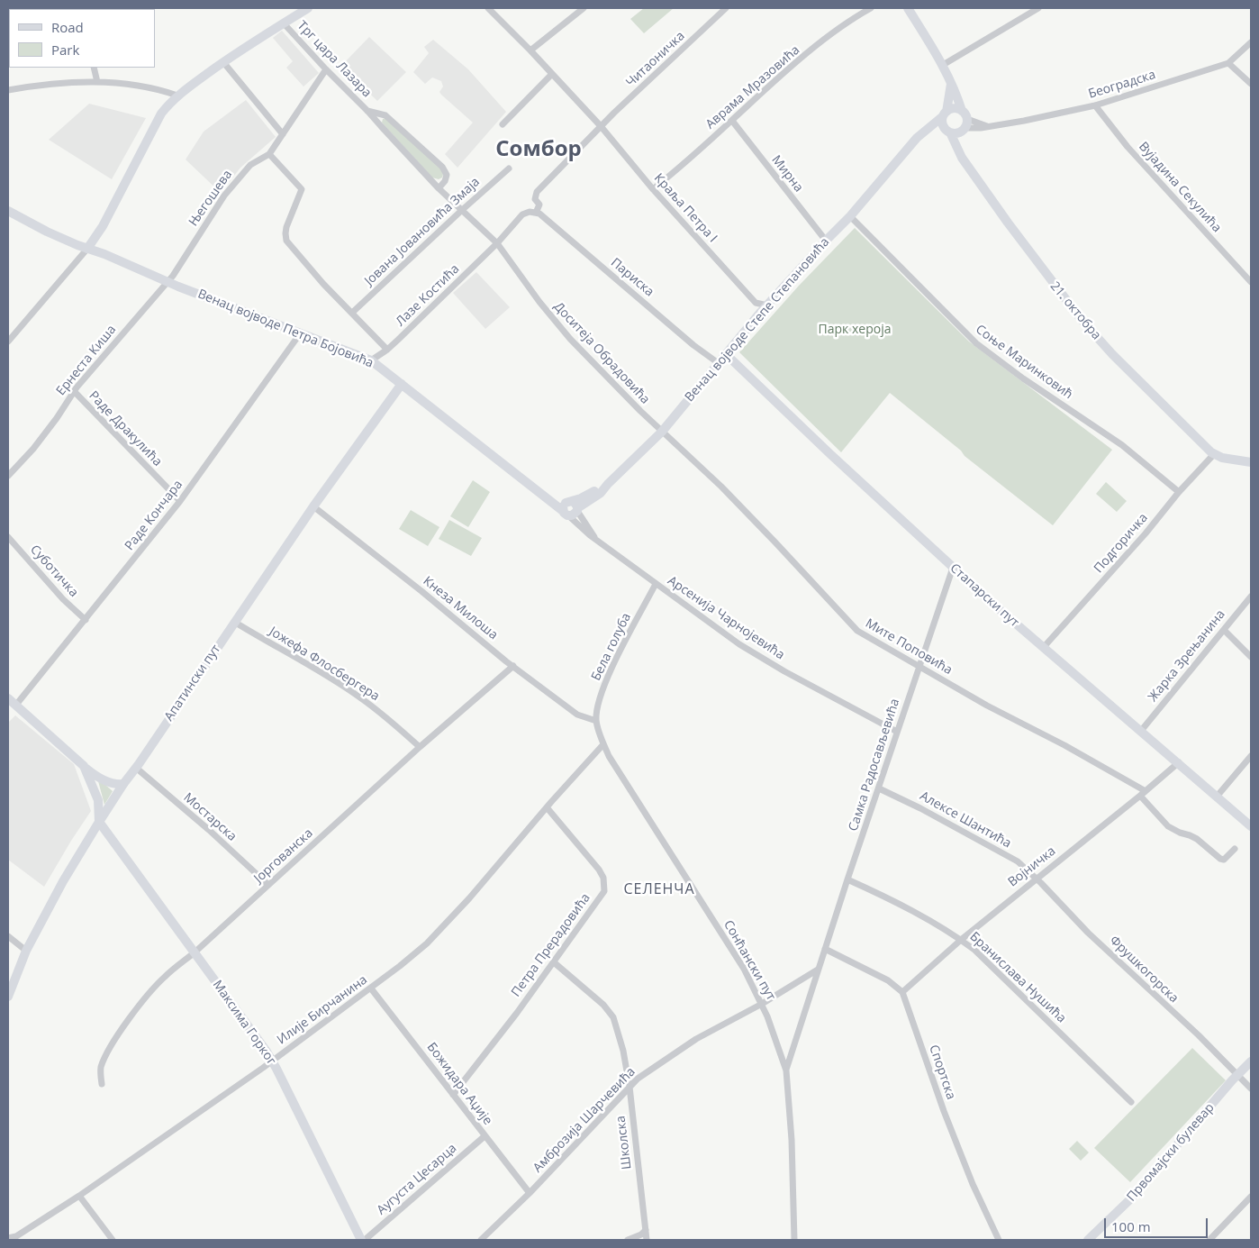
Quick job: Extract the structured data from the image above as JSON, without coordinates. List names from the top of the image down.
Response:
{
  "streets": {
    "main road": [
      "21. октобра",
      "Венац војводе Степе Степановића",
      "Венац војводе Петра Бојовића",
      "Стапарски пут",
      "Апатински пут",
      "Максима Горког",
      "Првомајски булевар"
    ],
    "street": [
      "Трг цара Лазара",
      "Читаоничка",
      "Београдска",
      "Аврама Мразовића",
      "Мирна",
      "Вујадина Секулића",
      "Његошева",
      "Краља Петра I",
      "Јована Јовановића Змаја",
      "Париска",
      "Лазе Костића",
      "Доситеја Обрадовића",
      "Ернеста Киша",
      "Соње Маринковић",
      "Раде Дракулића",
      "Раде Кончара",
      "Подгоричка",
      "Суботичка",
      "Кнеза Милоша",
      "Арсенија Чарнојевића",
      "Бела голуба",
      "Мите Поповића",
      "Жарка Зрењанина",
      "Јожефа Флосбергера",
      "Самка Радосављевића",
      "Мостарска",
      "Алексе Шантића",
      "Јоргованска",
      "Војничка",
      "Петра Прерадовића",
      "Сонћански пут",
      "Фрушкогорска",
      "Бранислава Нушића",
      "Илије Бирчанина",
      "Спортска",
      "Божидара Аџије",
      "Амброзија Шарчевића",
      "Школска",
      "Аугуста Цесарца"
    ]
  },
  "crossings": [
    ["Трг цара Лазара", "Његошева"],
    ["Трг цара Лазара", "Доситеја Обрадовића"],
    ["Читаоничка", "Краља Петра I"],
    ["Београдска", "Вујадина Секулића"],
    ["Београдска", "21. октобра"],
    ["Београдска", "Венац војводе Степе Степановића"],
    ["Аврама Мразовића", "Мирна"],
    ["Аврама Мразовића", "Краља Петра I"],
    ["Мирна", "Венац војводе Степе Степановића"],
    ["Његошева", "Венац војводе Петра Бојовића"],
    ["Његошева", "Ернеста Киша"],
    ["Јована Јовановића Змаја", "Доситеја Обрадовића"],
    ["Париска", "Лазе Костића"],
    ["Париска", "Венац војводе Степе Степановића"],
    ["Лазе Костића", "Венац војводе Петра Бојовића"],
    ["Лазе Костића", "Доситеја Обрадовића"],
    ["21. октобра", "Венац војводе Степе Степановића"],
    ["21. октобра", "Подгоричка"],
    ["Венац војводе Степе Степановића", "Венац војводе Петра Бојовића"],
    ["Венац војводе Степе Степановића", "Доситеја Обрадовића"],
    ["Венац војводе Степе Степановића", "Соње Маринковић"],
    ["Венац војводе Степе Степановића", "Стапарски пут"],
    ["Венац војводе Степе Степановића", "Арсенија Чарнојевића"],
    ["Венац војводе Степе Степановића", "Мите Поповића"],
    ["Венац војводе Петра Бојовића", "Ернеста Киша"],
    ["Венац војводе Петра Бојовића", "Раде Кончара"],
    ["Венац војводе Петра Бојовића", "Арсенија Чарнојевића"],
    ["Венац војводе Петра Бојовића", "Апатински пут"],
    ["Доситеја Обрадовића", "Мите Поповића"],
    ["Ернеста Киша", "Раде Дракулића"],
    ["Соње Маринковић", "Подгоричка"],
    ["Раде Дракулића", "Раде Кончара"],
    ["Раде Кончара", "Суботичка"],
    ["Подгоричка", "Стапарски пут"],
    ["Стапарски пут", "Жарка Зрењанина"],
    ["Стапарски пут", "Самка Радосављевића"],
    ["Стапарски пут", "Војничка"],
    ["Кнеза Милоша", "Бела голуба"],
    ["Кнеза Милоша", "Апатински пут"],
    ["Кнеза Милоша", "Јоргованска"],
    ["Кнеза Милоша", "Сонћански пут"],
    ["Арсенија Чарнојевића", "Бела голуба"],
    ["Арсенија Чарнојевића", "Самка Радосављевића"],
    ["Бела голуба", "Сонћански пут"],
    ["Мите Поповића", "Самка Радосављевића"],
    ["Мите Поповића", "Војничка"],
    ["Јожефа Флосбергера", "Апатински пут"],
    ["Јожефа Флосбергера", "Јоргованска"],
    ["Апатински пут", "Мостарска"],
    ["Апатински пут", "Максима Горког"],
    ["Самка Радосављевића", "Алексе Шантића"],
    ["Самка Радосављевића", "Сонћански пут"],
    ["Самка Радосављевића", "Бранислава Нушића"],
    ["Мостарска", "Јоргованска"],
    ["Алексе Шантића", "Војничка"],
    ["Алексе Шантића", "Фрушкогорска"],
    ["Јоргованска", "Максима Горког"],
    ["Војничка", "Фрушкогорска"],
    ["Војничка", "Бранислава Нушића"],
    ["Војничка", "Спортска"],
    ["Петра Прерадовића", "Илије Бирчанина"],
    ["Петра Прерадовића", "Божидара Аџије"],
    ["Петра Прерадовића", "Школска"],
    ["Сонћански пут", "Илије Бирчанина"],
    ["Сонћански пут", "Амброзија Шарчевића"],
    ["Фрушкогорска", "Првомајски булевар"],
    ["Илије Бирчанина", "Максима Горког"],
    ["Илије Бирчанина", "Божидара Аџије"],
    ["Максима Горког", "Аугуста Цесарца"],
    ["Божидара Аџије", "Амброзија Шарчевића"],
    ["Божидара Аџије", "Аугуста Цесарца"],
    ["Амброзија Шарчевића", "Школска"]
  ],
  "districts": ["Сомбор", "СЕЛЕНЧА"],
  "parks": ["Парк хероја"],
  "legend": ["Road", "Park"],
  "scale_bar": "100 m"
}
